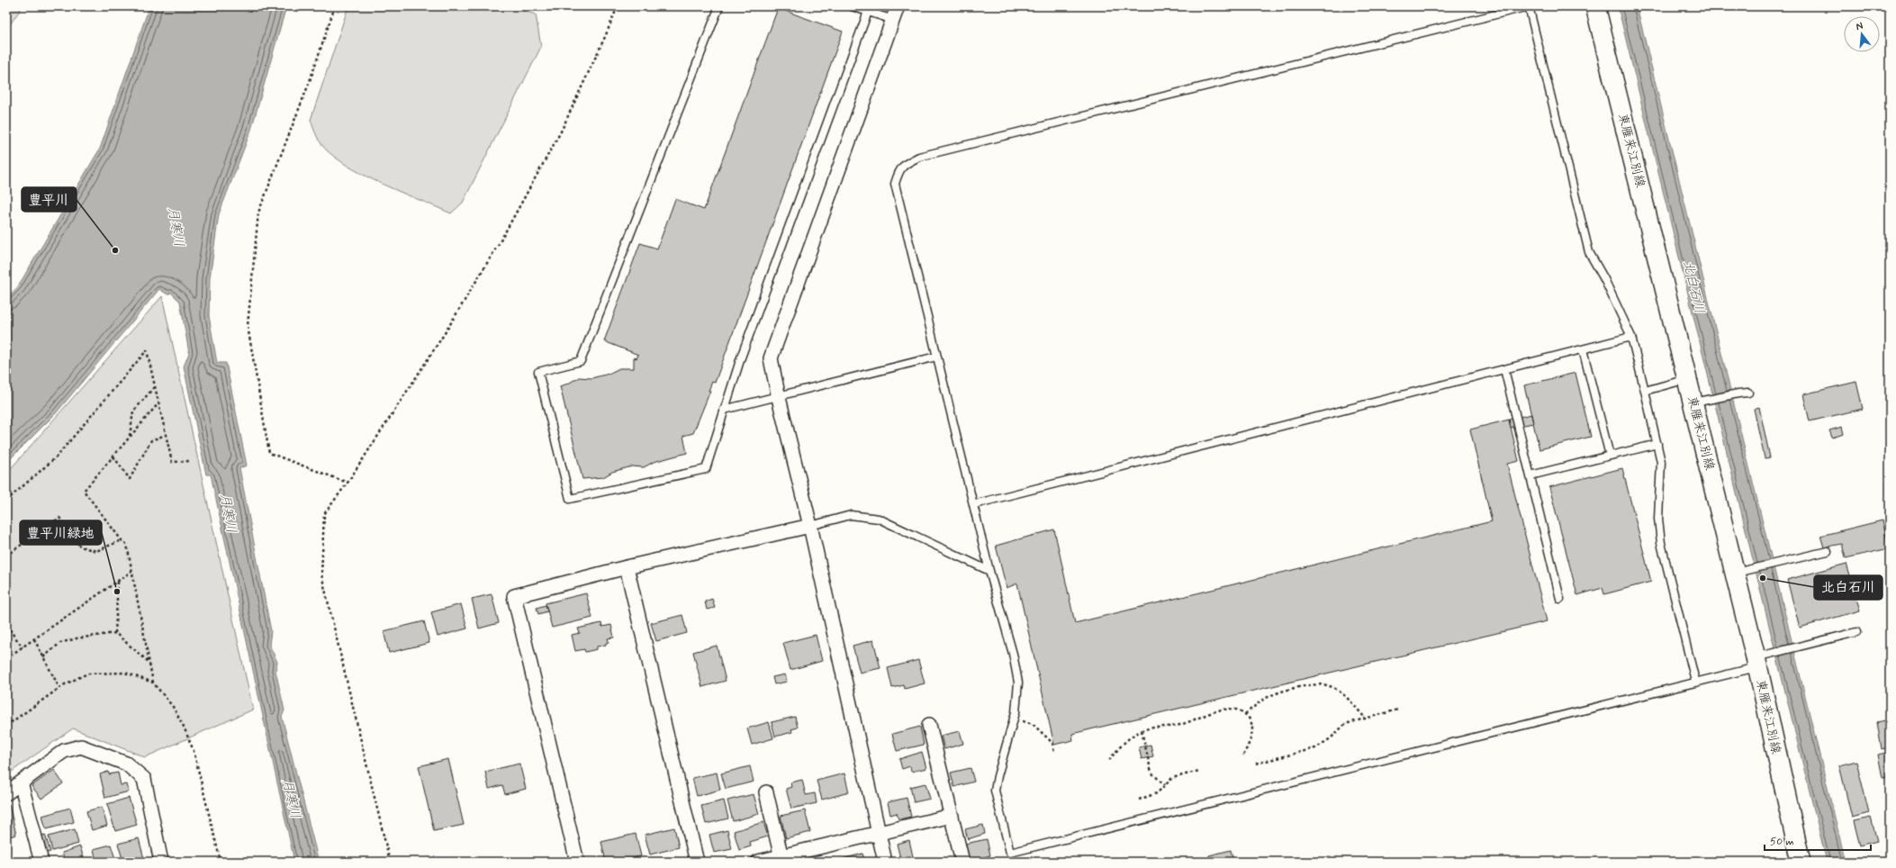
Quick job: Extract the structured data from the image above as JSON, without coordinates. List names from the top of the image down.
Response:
{
  "streets": {
    "main road": ["東雁来江別線"]
  },
  "water": ["月寒川", "北白石川"],
  "places": ["豊平川", "北白石川", "豊平川緑地"],
  "scale_bar": "50 m",
  "north": "top"
}
